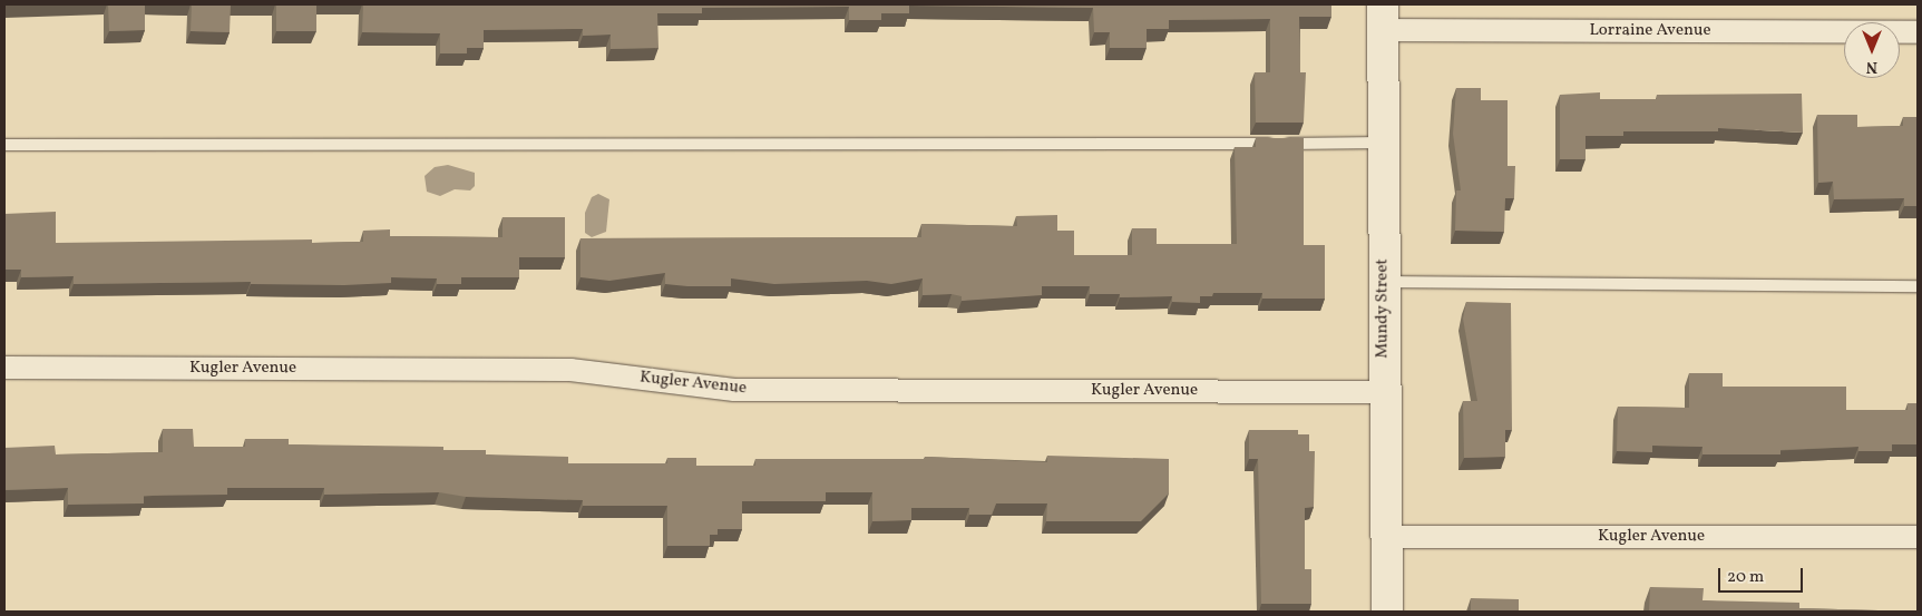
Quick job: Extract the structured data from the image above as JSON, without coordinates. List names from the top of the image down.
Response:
{
  "streets": {
    "street": ["Lorraine Avenue", "Mundy Street", "Kugler Avenue"]
  },
  "crossings": [
    ["Lorraine Avenue", "Mundy Street"],
    ["Mundy Street", "Kugler Avenue"]
  ],
  "scale_bar": "20 m",
  "north": "bottom"
}
